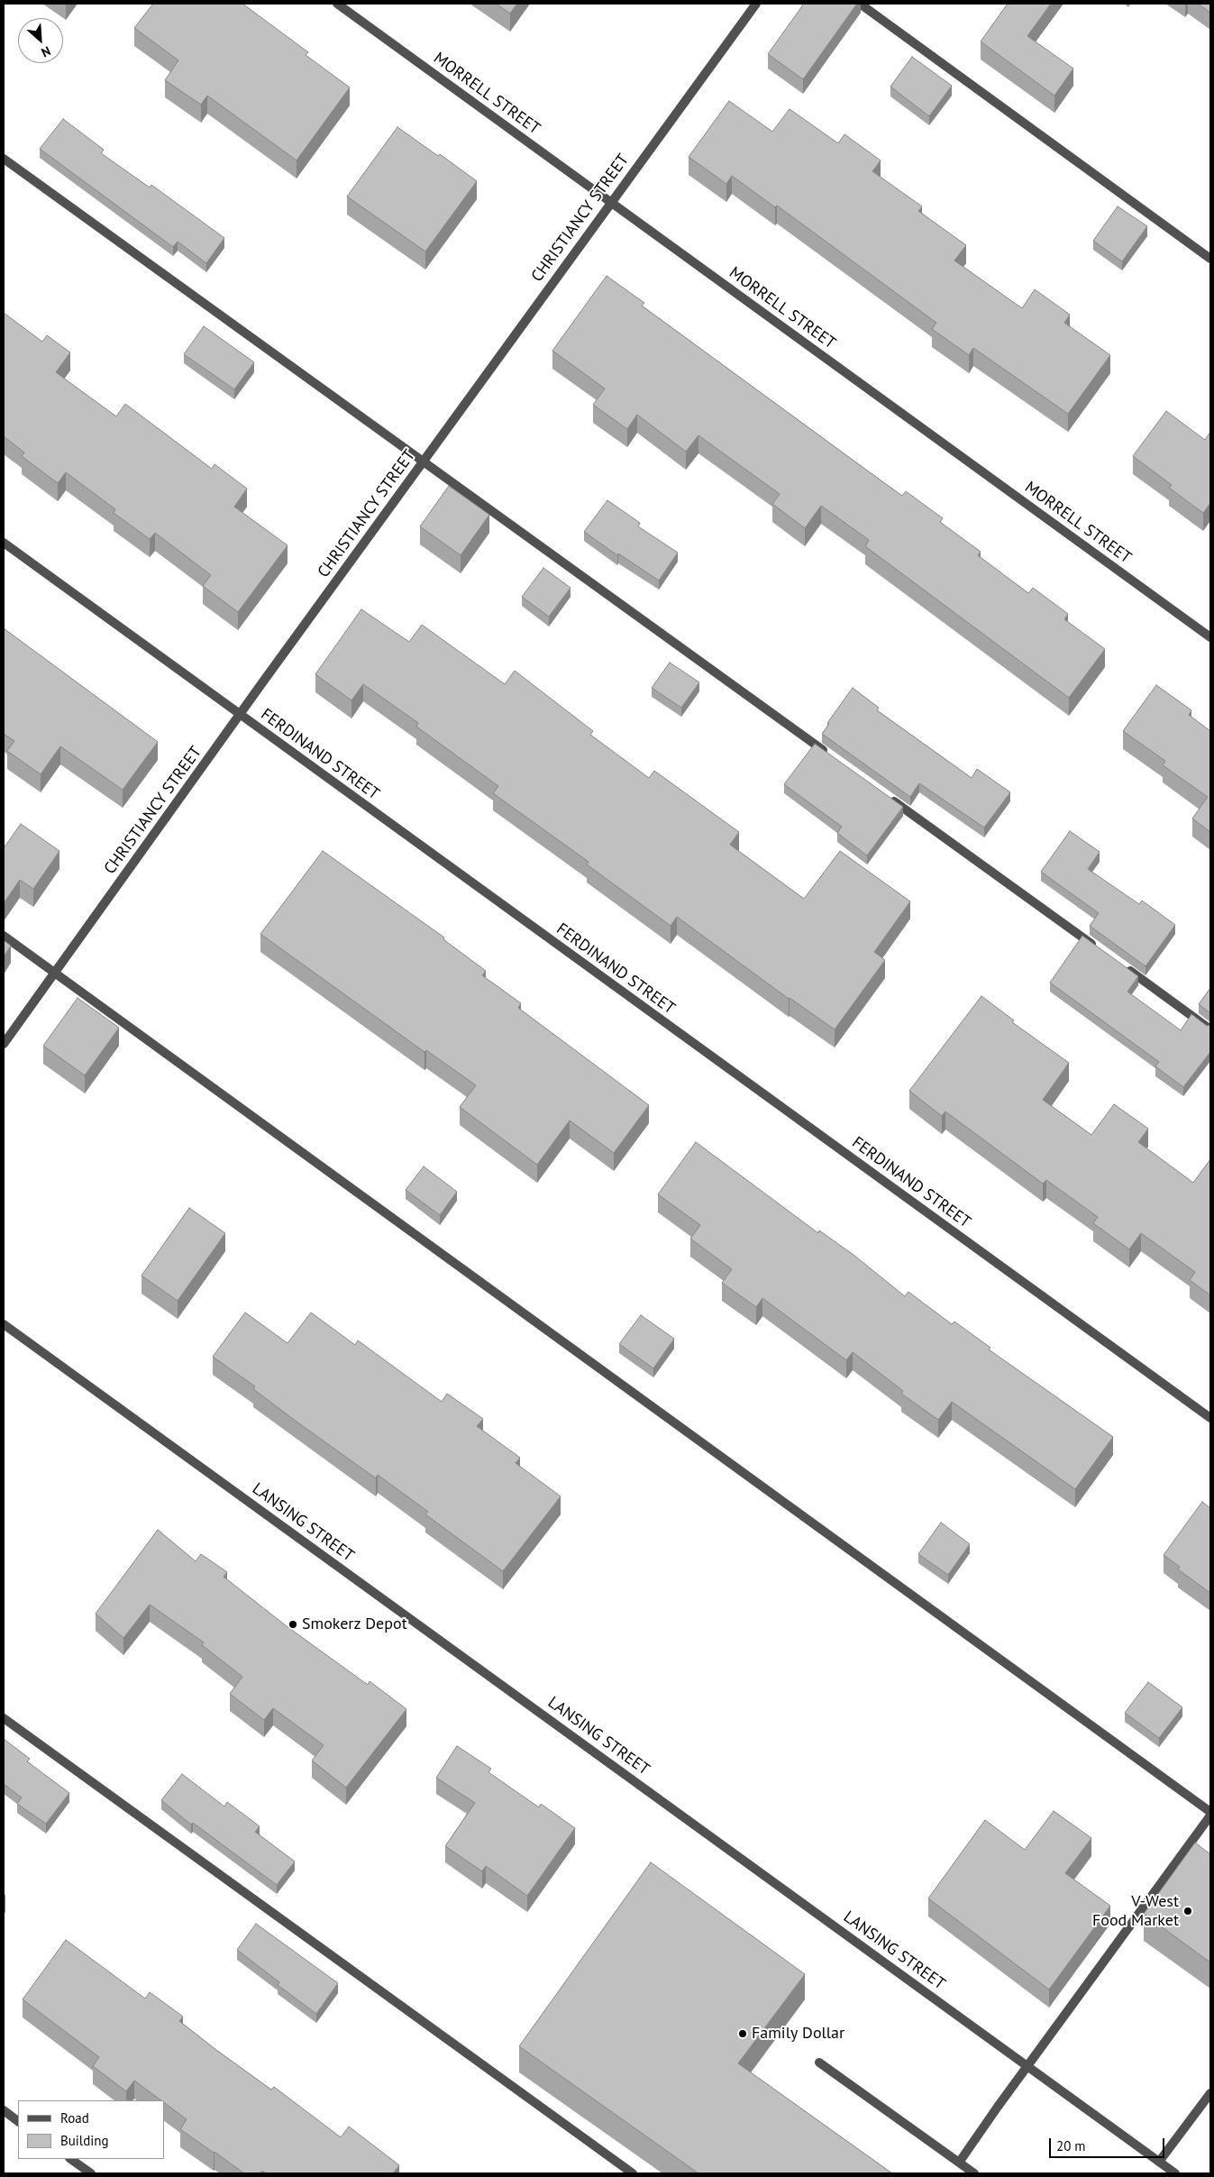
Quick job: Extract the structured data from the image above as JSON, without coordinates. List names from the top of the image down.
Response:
{
  "streets": {
    "street": [
      "MORRELL STREET",
      "CHRISTIANCY STREET",
      "FERDINAND STREET",
      "LANSING STREET"
    ]
  },
  "crossings": [
    ["MORRELL STREET", "CHRISTIANCY STREET"],
    ["CHRISTIANCY STREET", "FERDINAND STREET"]
  ],
  "places": ["Smokerz Depot", "V-West Food Market", "Family Dollar"],
  "legend": ["Road", "Building"],
  "scale_bar": "20 m",
  "north": "bottom right"
}
